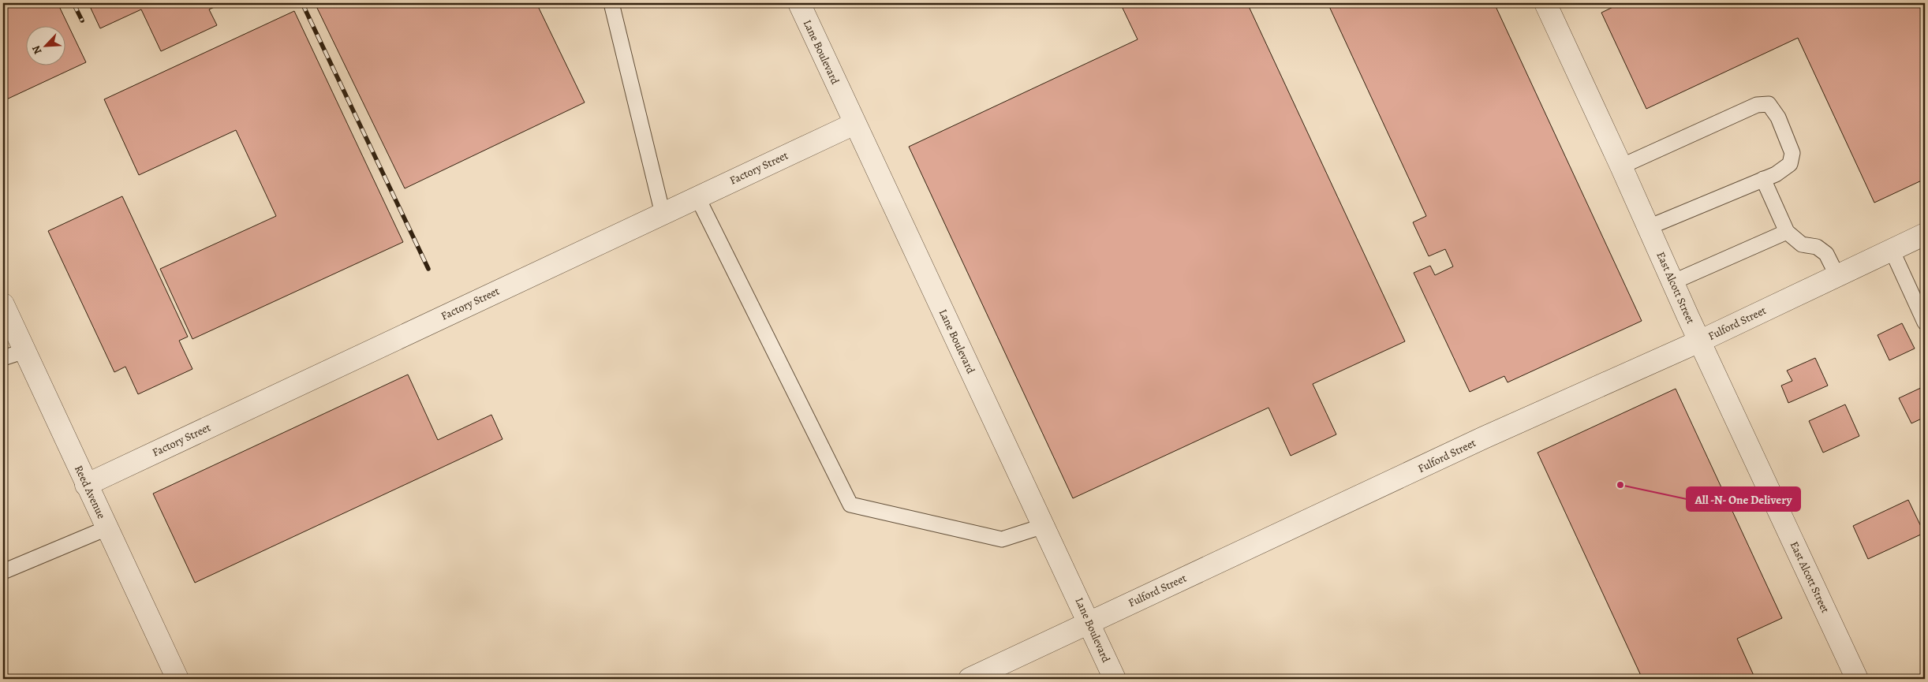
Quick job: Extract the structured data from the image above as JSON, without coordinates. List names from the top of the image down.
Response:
{
  "streets": {
    "street": [
      "Lane Boulevard",
      "Factory Street",
      "East Alcott Street",
      "Fulford Street",
      "Reed Avenue"
    ]
  },
  "crossings": [
    ["Lane Boulevard", "Factory Street"],
    ["Lane Boulevard", "Fulford Street"],
    ["Factory Street", "Reed Avenue"],
    ["East Alcott Street", "Fulford Street"]
  ],
  "places": ["All -N- One Delivery"],
  "north": "bottom left"
}
